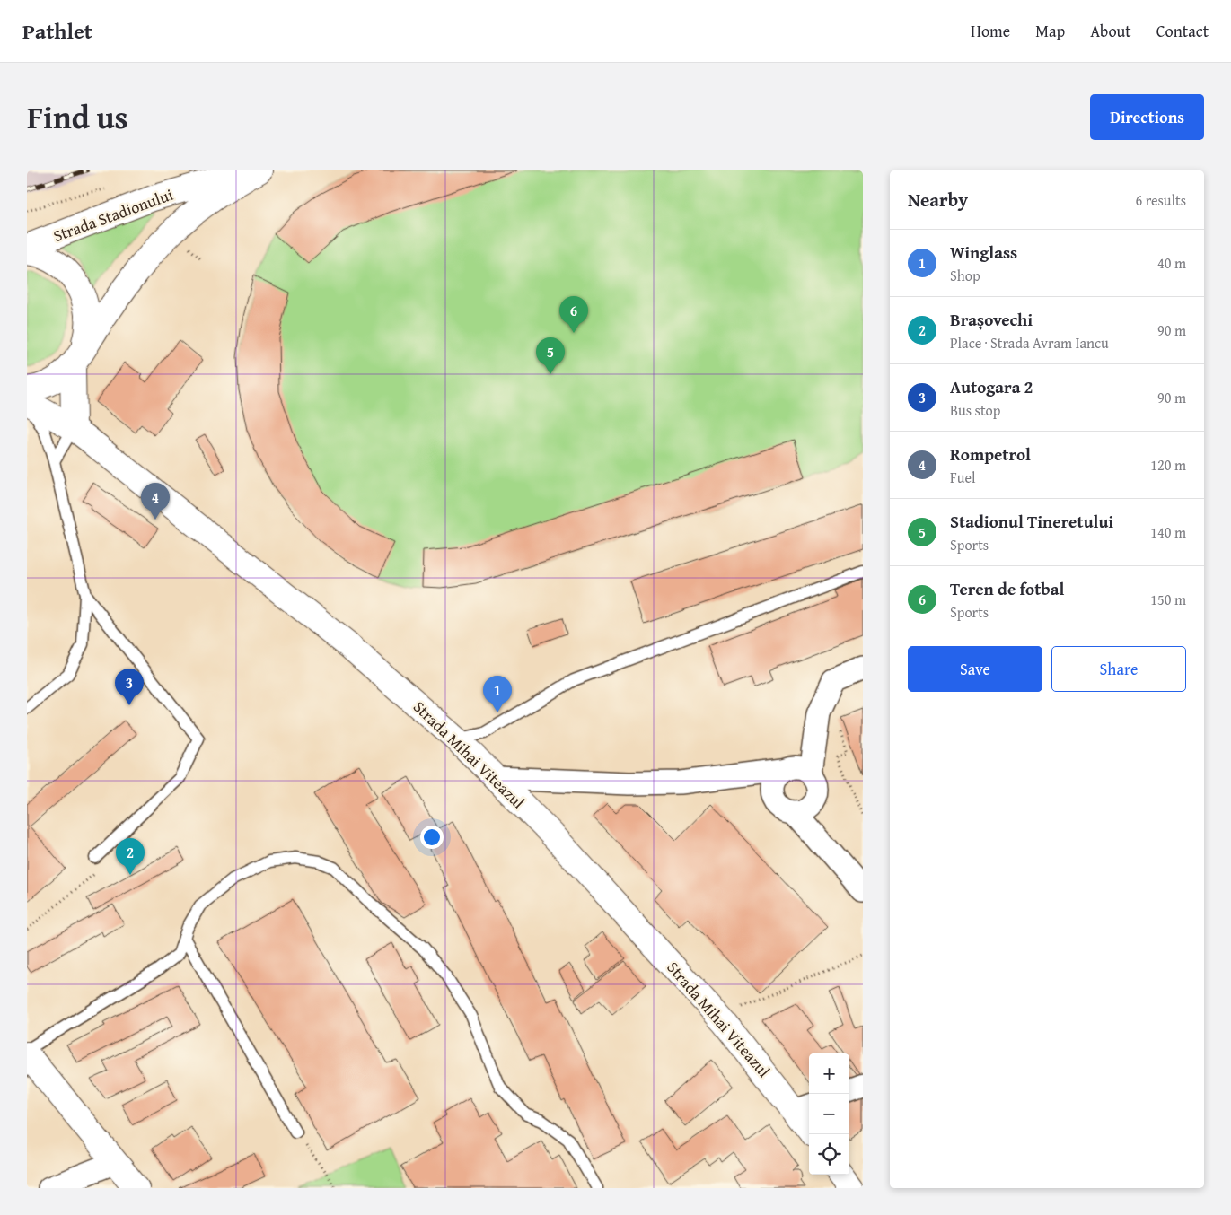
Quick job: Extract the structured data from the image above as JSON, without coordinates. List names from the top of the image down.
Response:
{
  "streets": {
    "street": ["Strada Stadionului", "Strada Mihai Viteazul"]
  },
  "page": {
    "header": "Pathlet",
    "nav": [
      "Home",
      "Map",
      "About",
      "Contact"
    ],
    "title": "Find us",
    "buttons": [
      "Directions",
      ["Save", "Share"]
    ],
    "heading": ["Nearby", "6 results"],
    "list": [
      {
        "mark": "1",
        "name": "Winglass",
        "note": "Shop",
        "value": "40 m"
      },
      {
        "mark": "2",
        "name": "Brașovechi",
        "note": "Place · Strada Avram Iancu",
        "value": "90 m"
      },
      {
        "mark": "3",
        "name": "Autogara 2",
        "note": "Bus stop",
        "value": "90 m"
      },
      {
        "mark": "4",
        "name": "Rompetrol",
        "note": "Fuel",
        "value": "120 m"
      },
      {
        "mark": "5",
        "name": "Stadionul Tineretului",
        "note": "Sports",
        "value": "140 m"
      },
      {
        "mark": "6",
        "name": "Teren de fotbal",
        "note": "Sports",
        "value": "150 m"
      }
    ],
    "pins": [
      "6",
      "5",
      "4",
      "3",
      "1",
      "2"
    ],
    "map_buttons": ["+", "−"]
  }
}
